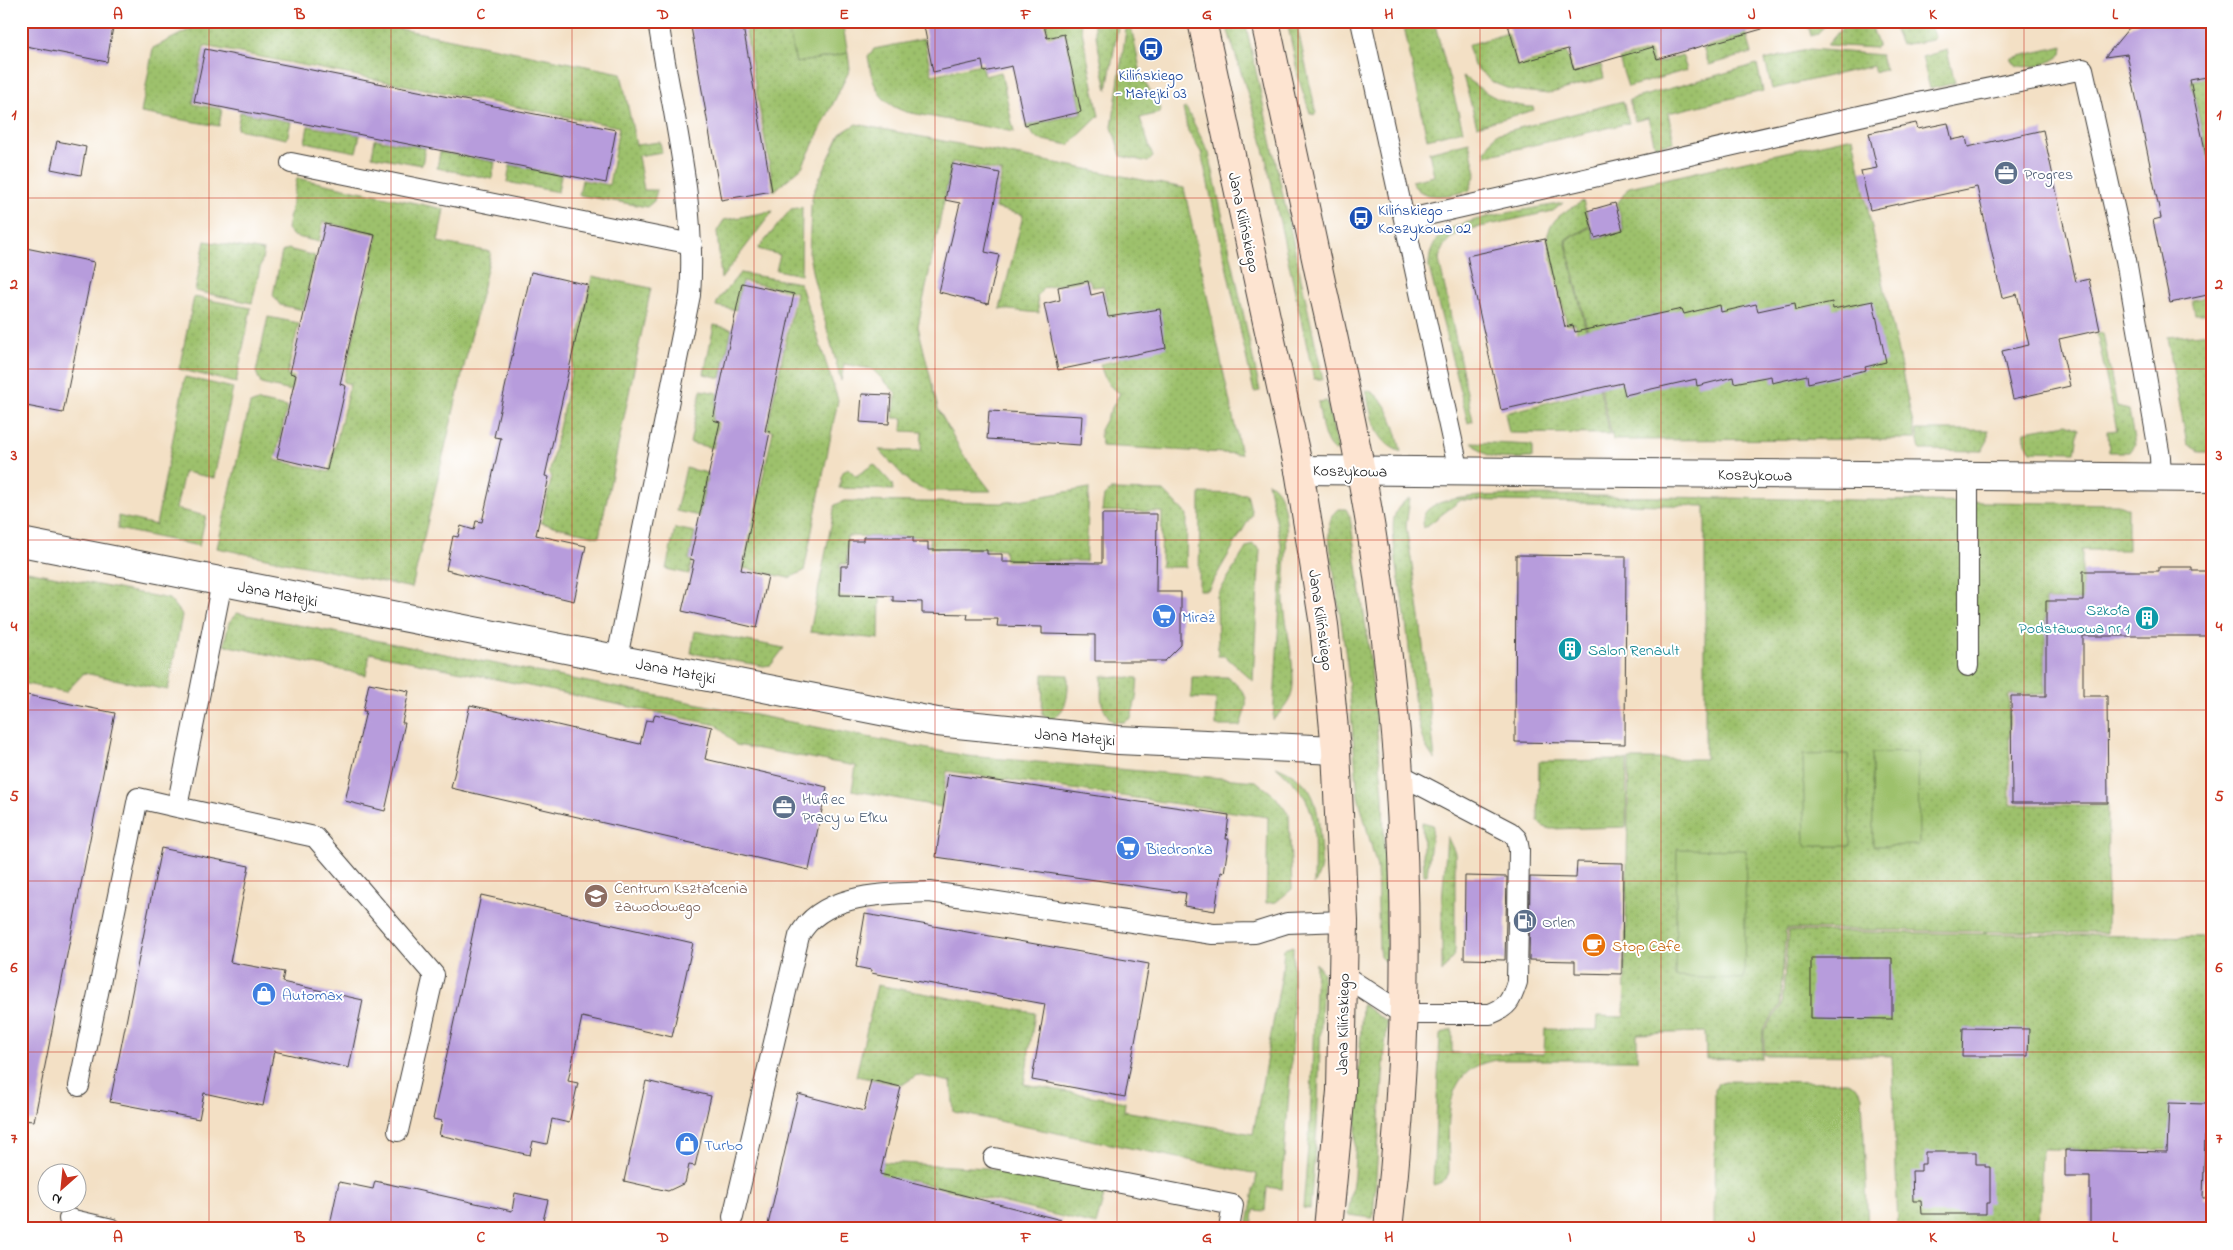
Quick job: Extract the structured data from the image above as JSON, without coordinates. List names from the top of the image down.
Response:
{
  "streets": {
    "street": ["Jana Kilińskiego", "Koszykowa", "Jana Matejki"]
  },
  "crossings": [
    ["Jana Kilińskiego", "Koszykowa"],
    ["Jana Kilińskiego", "Jana Matejki"]
  ],
  "places": {
    "bus stop": ["Kilińskiego - Matejki 03", "Kilińskiego - Koszykowa 02"],
    "office": ["Progres", "Hufiec Pracy w Ełku"],
    "supermarket": ["Miraż", "Biedronka"],
    "building": ["Szkoła Podstawowa nr 1", "Salon Renault"],
    "school or university": ["Centrum Kształcenia Zawodowego"],
    "fuel station": ["Orlen"],
    "cafe": ["Stop Cafe"],
    "shop": ["Automax", "Turbo"]
  },
  "north": "bottom left",
  "grid": {
    "columns": [
      "A",
      "B",
      "C",
      "D",
      "E",
      "F",
      "G",
      "H",
      "I",
      "J",
      "K",
      "L"
    ],
    "rows": [
      "1",
      "2",
      "3",
      "4",
      "5",
      "6",
      "7"
    ]
  }
}
